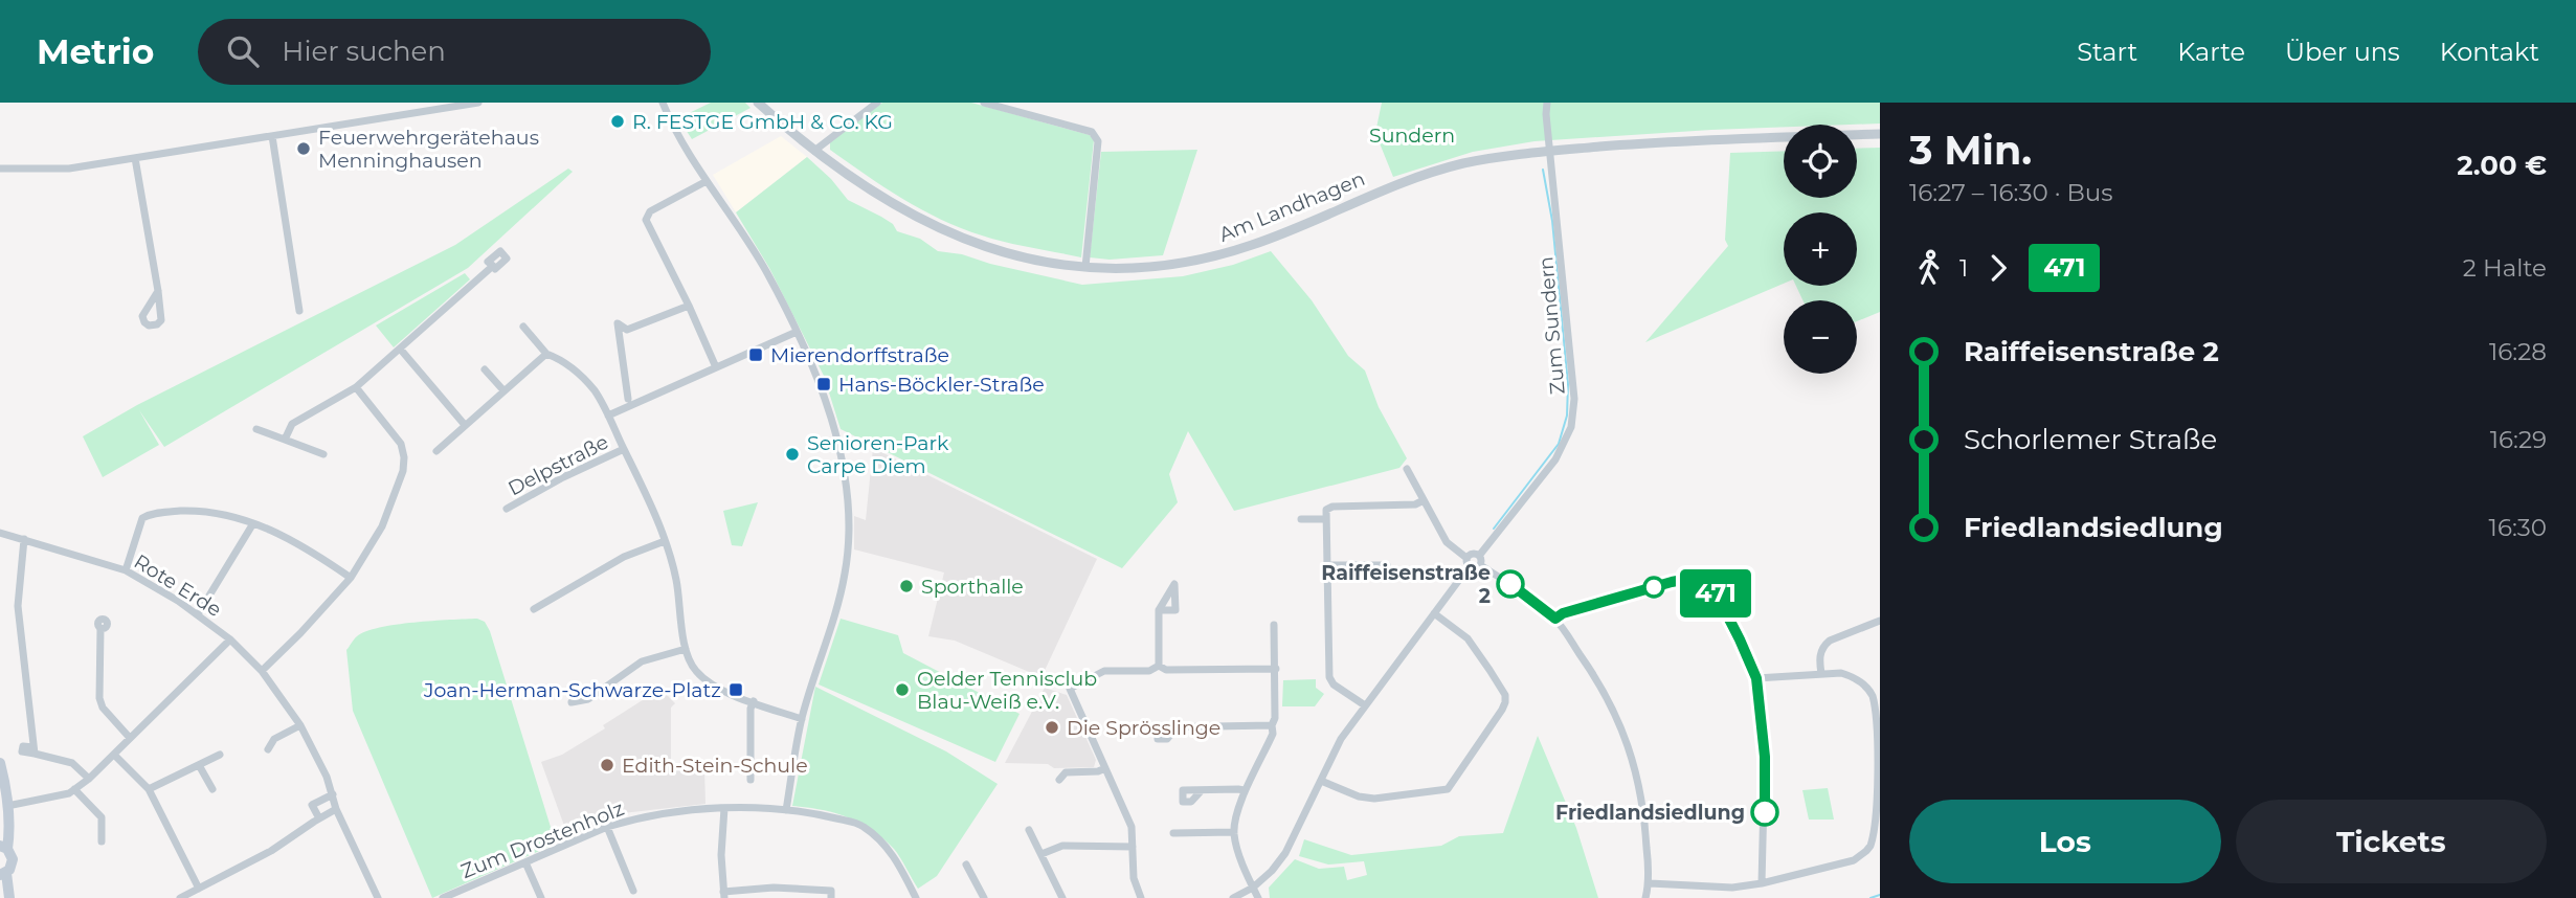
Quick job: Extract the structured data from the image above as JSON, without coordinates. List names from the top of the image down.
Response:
{
  "streets": {
    "street": [
      "Am Landhagen",
      "Zum Sundern",
      "Delpstraße",
      "Rote Erde",
      "Zum Drostenholz"
    ]
  },
  "crossings": [
    ["Am Landhagen", "Zum Sundern"]
  ],
  "parks": ["Sundern"],
  "places": {
    "other": [
      "R. FESTGE GmbH & Co. KG",
      "Feuerwehrgerätehaus Menninghausen",
      "Senioren-Park Carpe Diem",
      "Raiffeisenstraße 2",
      "Sporthalle",
      "Oelder Tennisclub Blau-Weiß e.V.",
      "Die Sprösslinge",
      "Edith-Stein-Schule",
      "Friedlandsiedlung"
    ],
    "transit": ["Mierendorffstraße", "Hans-Böckler-Straße", "Joan-Herman-Schwarze-Platz"]
  },
  "lines": ["bus line 471"],
  "page": {
    "header": "Metrio",
    "search": "Hier suchen",
    "nav": [
      "Start",
      "Karte",
      "Über uns",
      "Kontakt"
    ],
    "on_map": "471",
    "heading": ["3 Min.", "16:27 – 16:30 · Bus", "2.00 €"],
    "map_buttons": ["+", "−"],
    "legs": ["1", "471", "2 Halte"],
    "list": [
      {
        "name": "Raiffeisenstraße 2",
        "value": "16:28"
      },
      {
        "name": "Schorlemer Straße",
        "value": "16:29"
      },
      {
        "name": "Friedlandsiedlung",
        "value": "16:30"
      }
    ],
    "buttons": ["Los", "Tickets"]
  }
}
